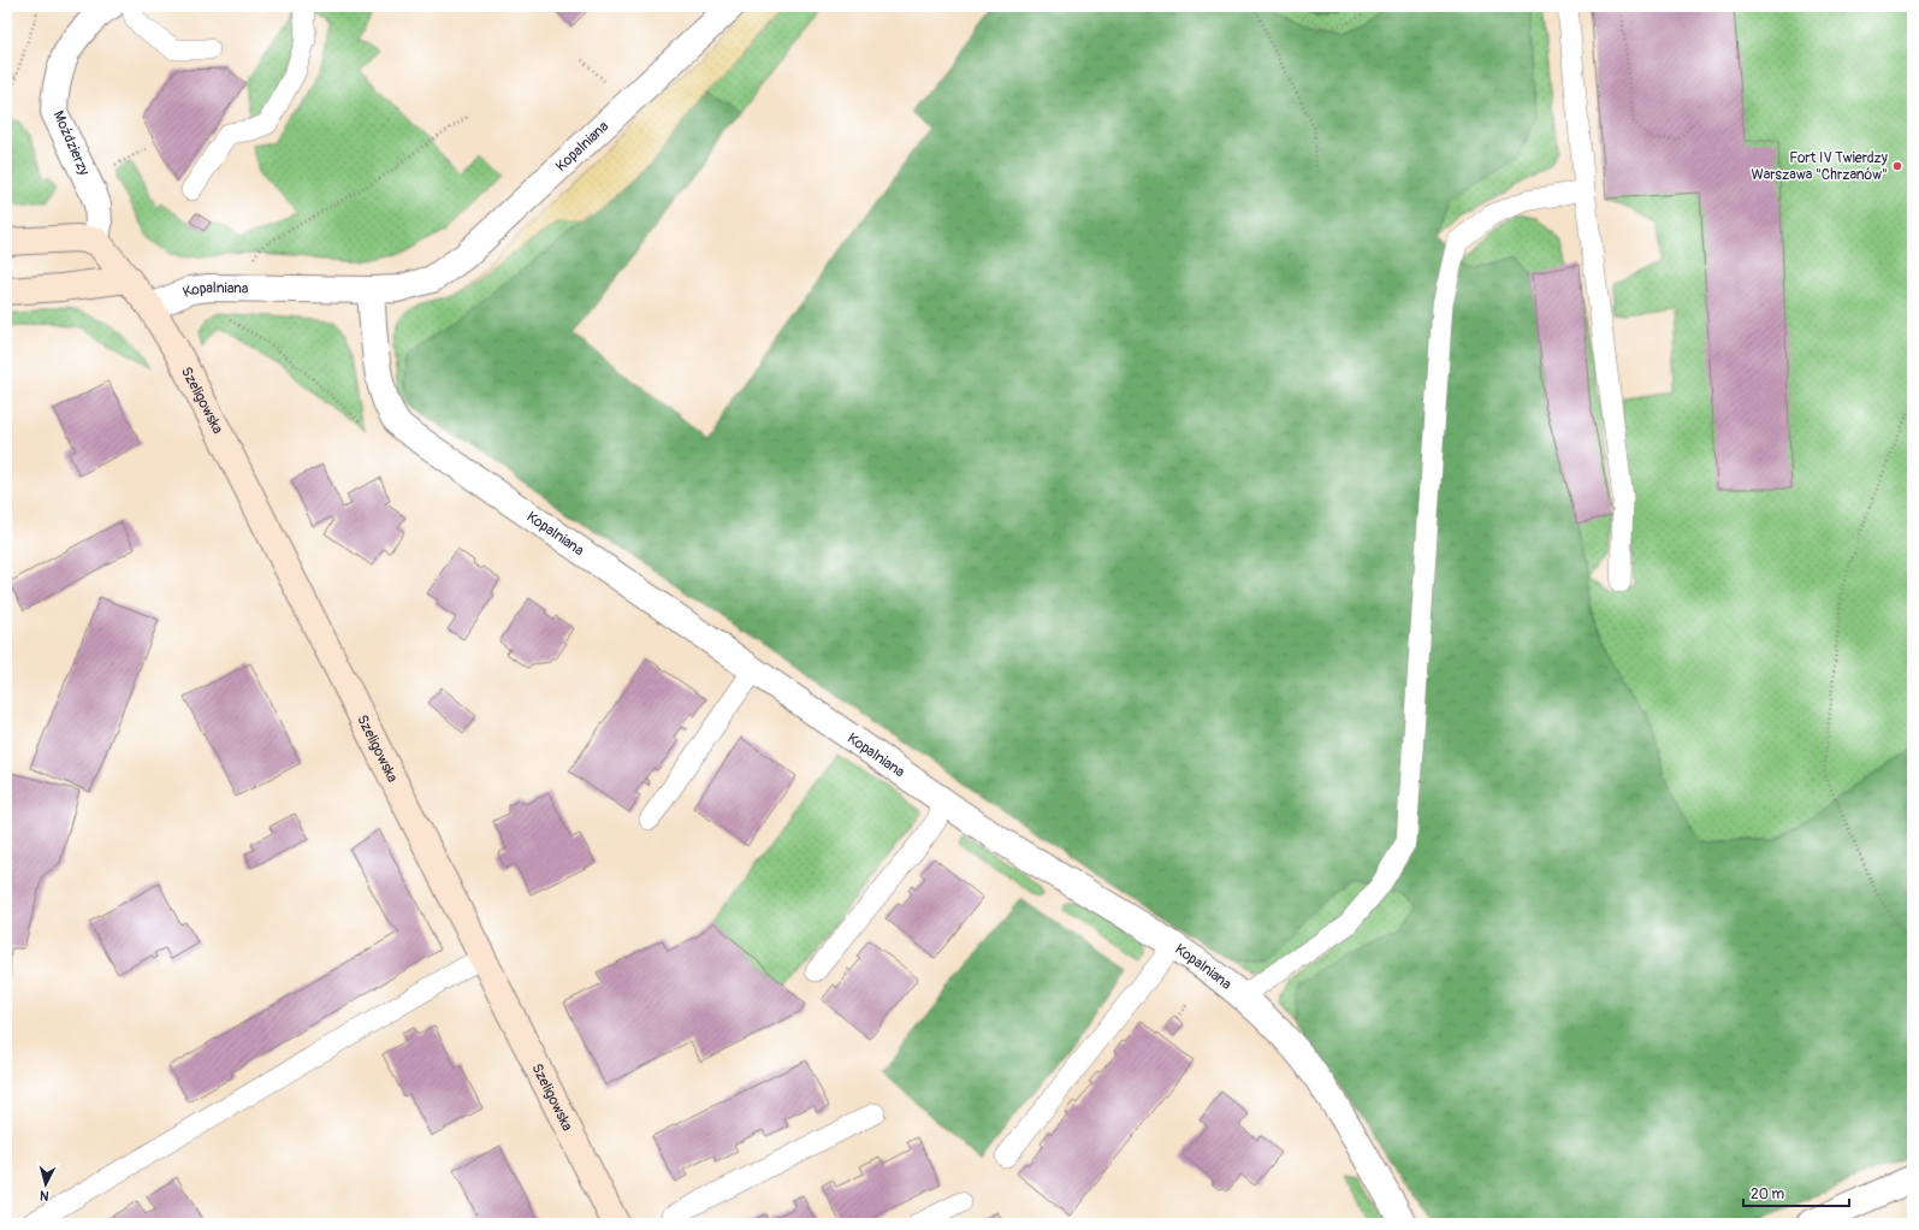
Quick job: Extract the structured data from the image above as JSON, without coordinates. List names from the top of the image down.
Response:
{
  "streets": {
    "street": ["Moździerzy", "Kopalniana", "Szeligowska"]
  },
  "crossings": [
    ["Moździerzy", "Szeligowska"],
    ["Kopalniana", "Szeligowska"]
  ],
  "places": ["Fort IV Twierdzy Warszawa \"Chrzanów\""],
  "scale_bar": "20 m",
  "north": "bottom"
}
